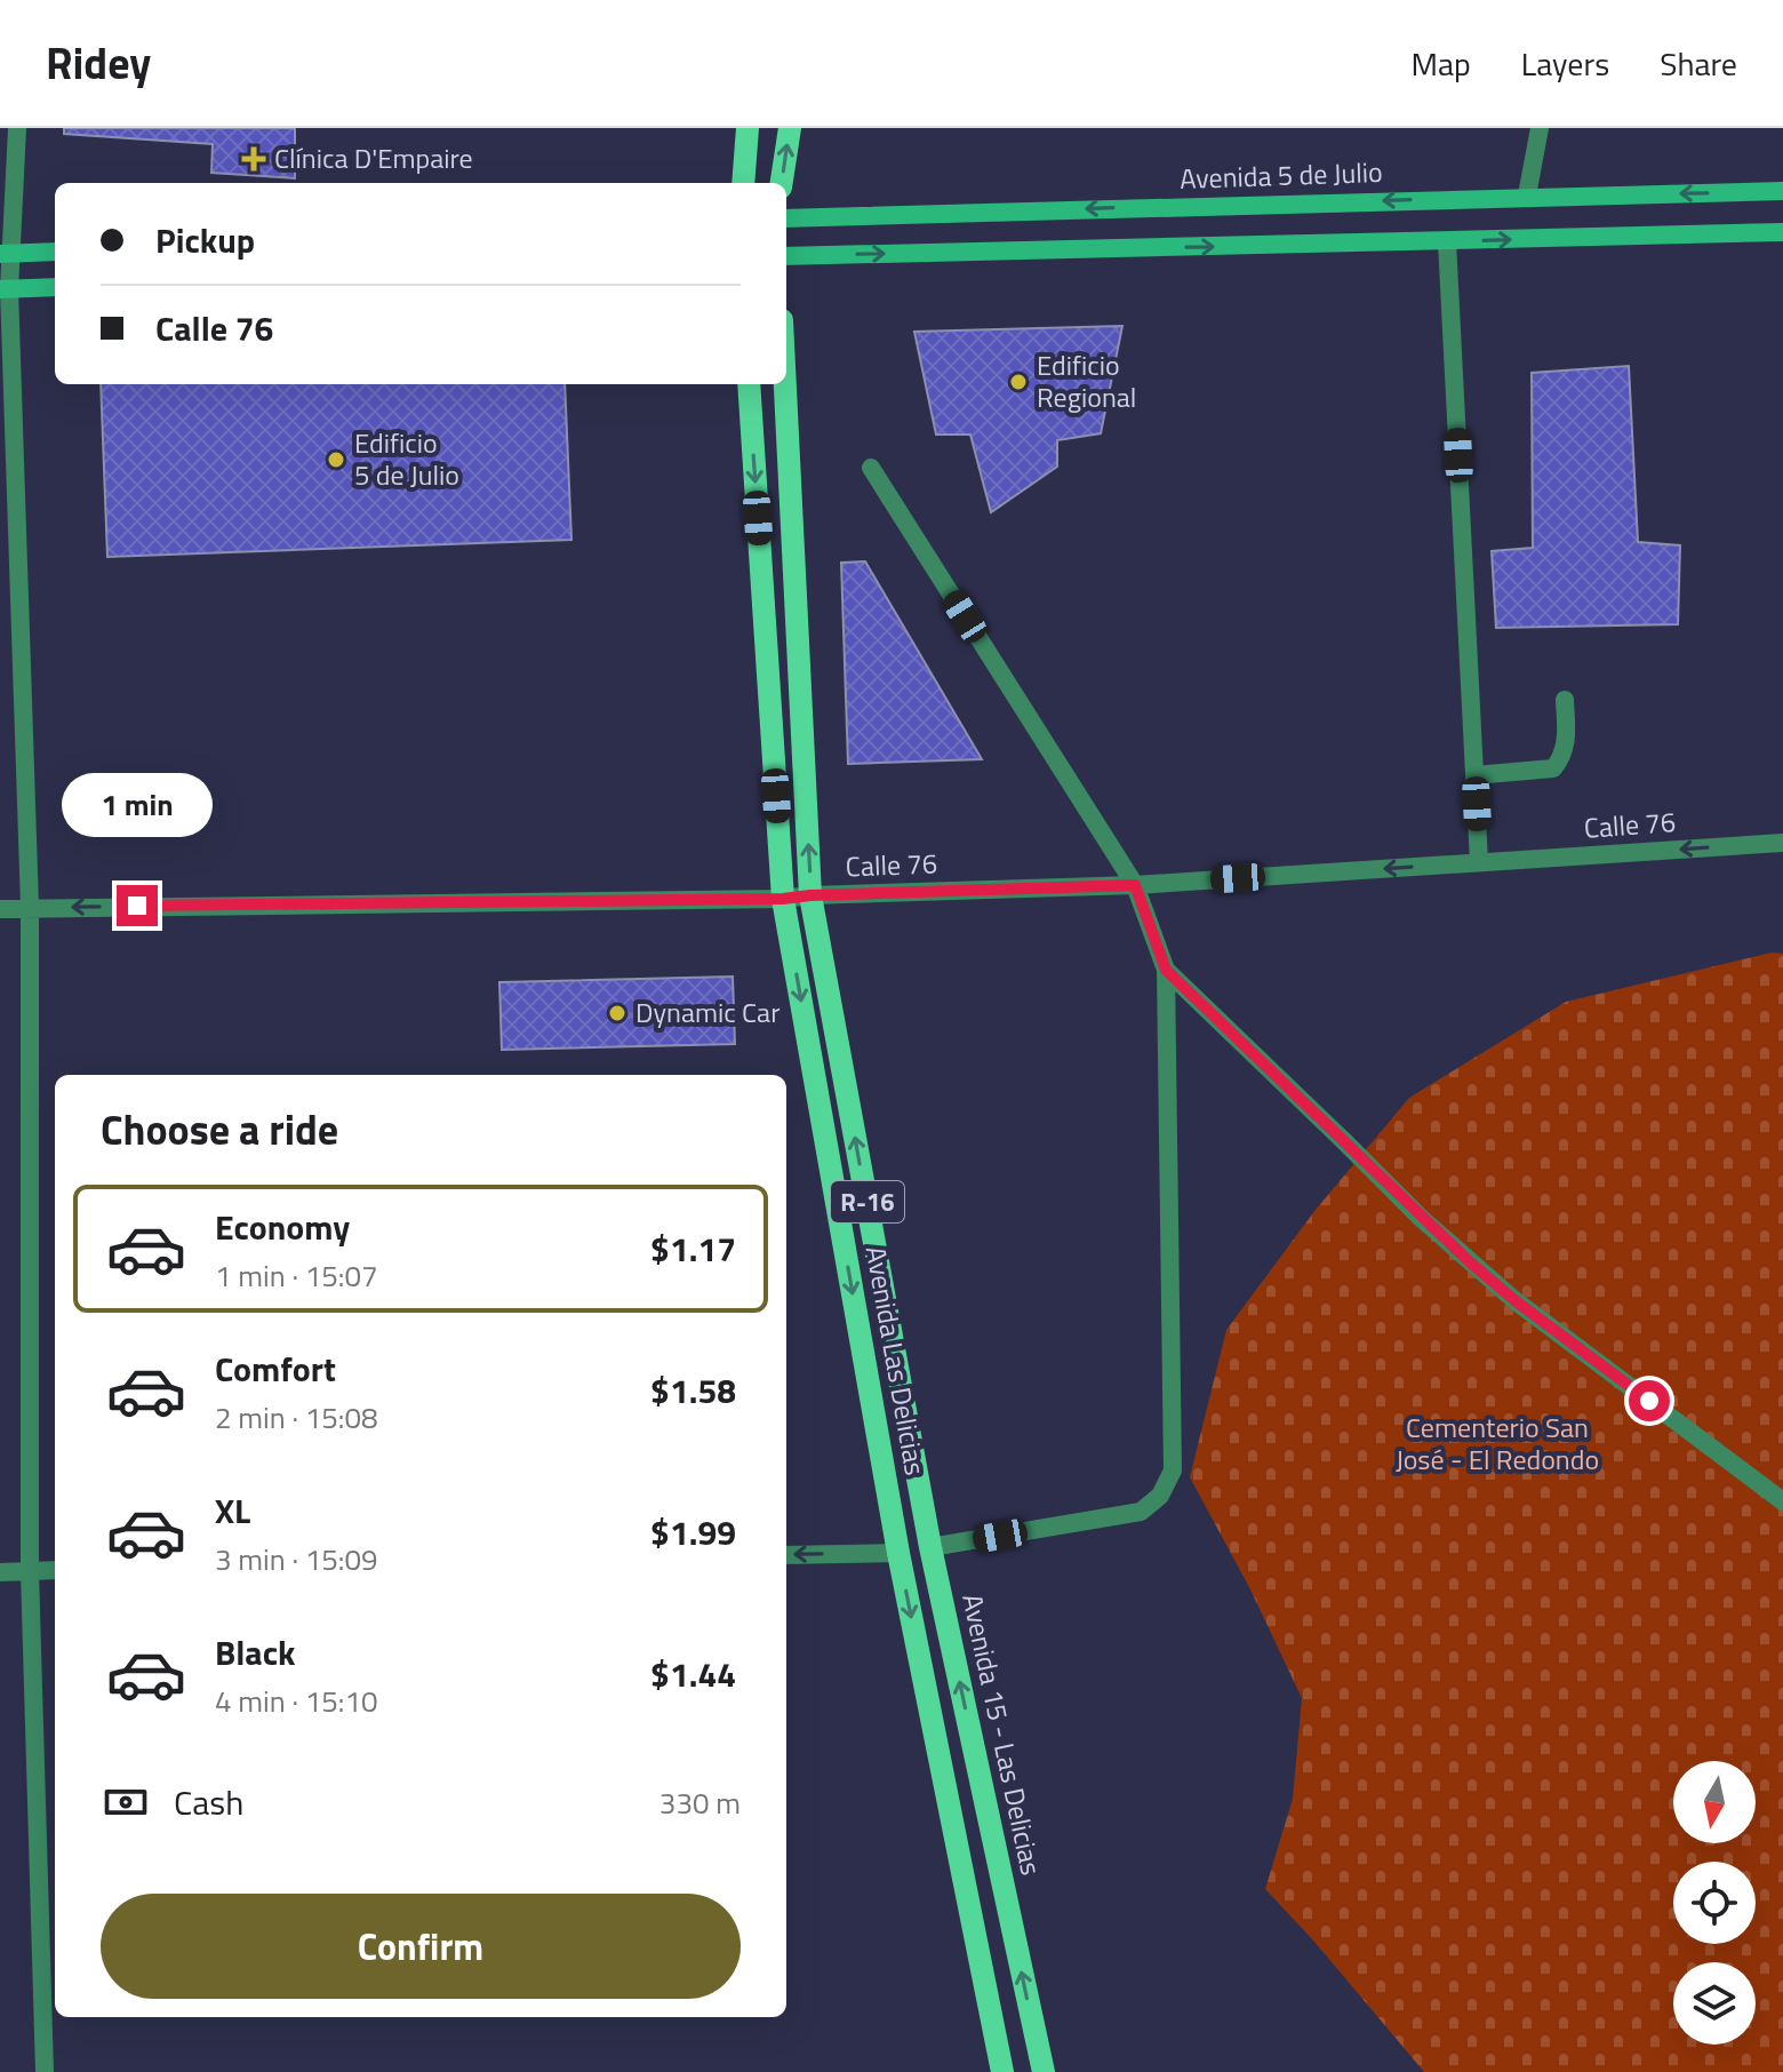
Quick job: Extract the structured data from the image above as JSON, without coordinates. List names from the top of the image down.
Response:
{
  "streets": {
    "main road": [
      "Avenida 5 de Julio",
      "R-16",
      "Avenida Las Delicias",
      "Avenida 15 - Las Delicias"
    ],
    "street": ["Calle 76"]
  },
  "crossings": [
    ["Calle 76", "Avenida Las Delicias"],
    ["Calle 76", "Avenida 15 - Las Delicias"]
  ],
  "one_way": ["Calle 76", "Avenida Las Delicias", "Avenida 15 - Las Delicias"],
  "parks": ["Cementerio San José - El Redondo"],
  "places": {
    "health": ["Clínica D'Empaire"],
    "other": ["Edificio Regional", "Edificio 5 de Julio", "Dynamic Car"]
  },
  "north": "bottom",
  "page": {
    "header": "Ridey",
    "nav": ["Map", "Layers", "Share"],
    "banner": ["Pickup", "Calle 76"],
    "bubble": "1 min",
    "heading": "Choose a ride",
    "list": [
      {
        "name": "Economy",
        "note": "1 min · 15:07",
        "value": "$1.17"
      },
      {
        "name": "Comfort",
        "note": "2 min · 15:08",
        "value": "$1.58"
      },
      {
        "name": "XL",
        "note": "3 min · 15:09",
        "value": "$1.99"
      },
      {
        "name": "Black",
        "note": "4 min · 15:10",
        "value": "$1.44"
      }
    ],
    "pay": ["Cash", "330 m"],
    "buttons": "Confirm"
  }
}
